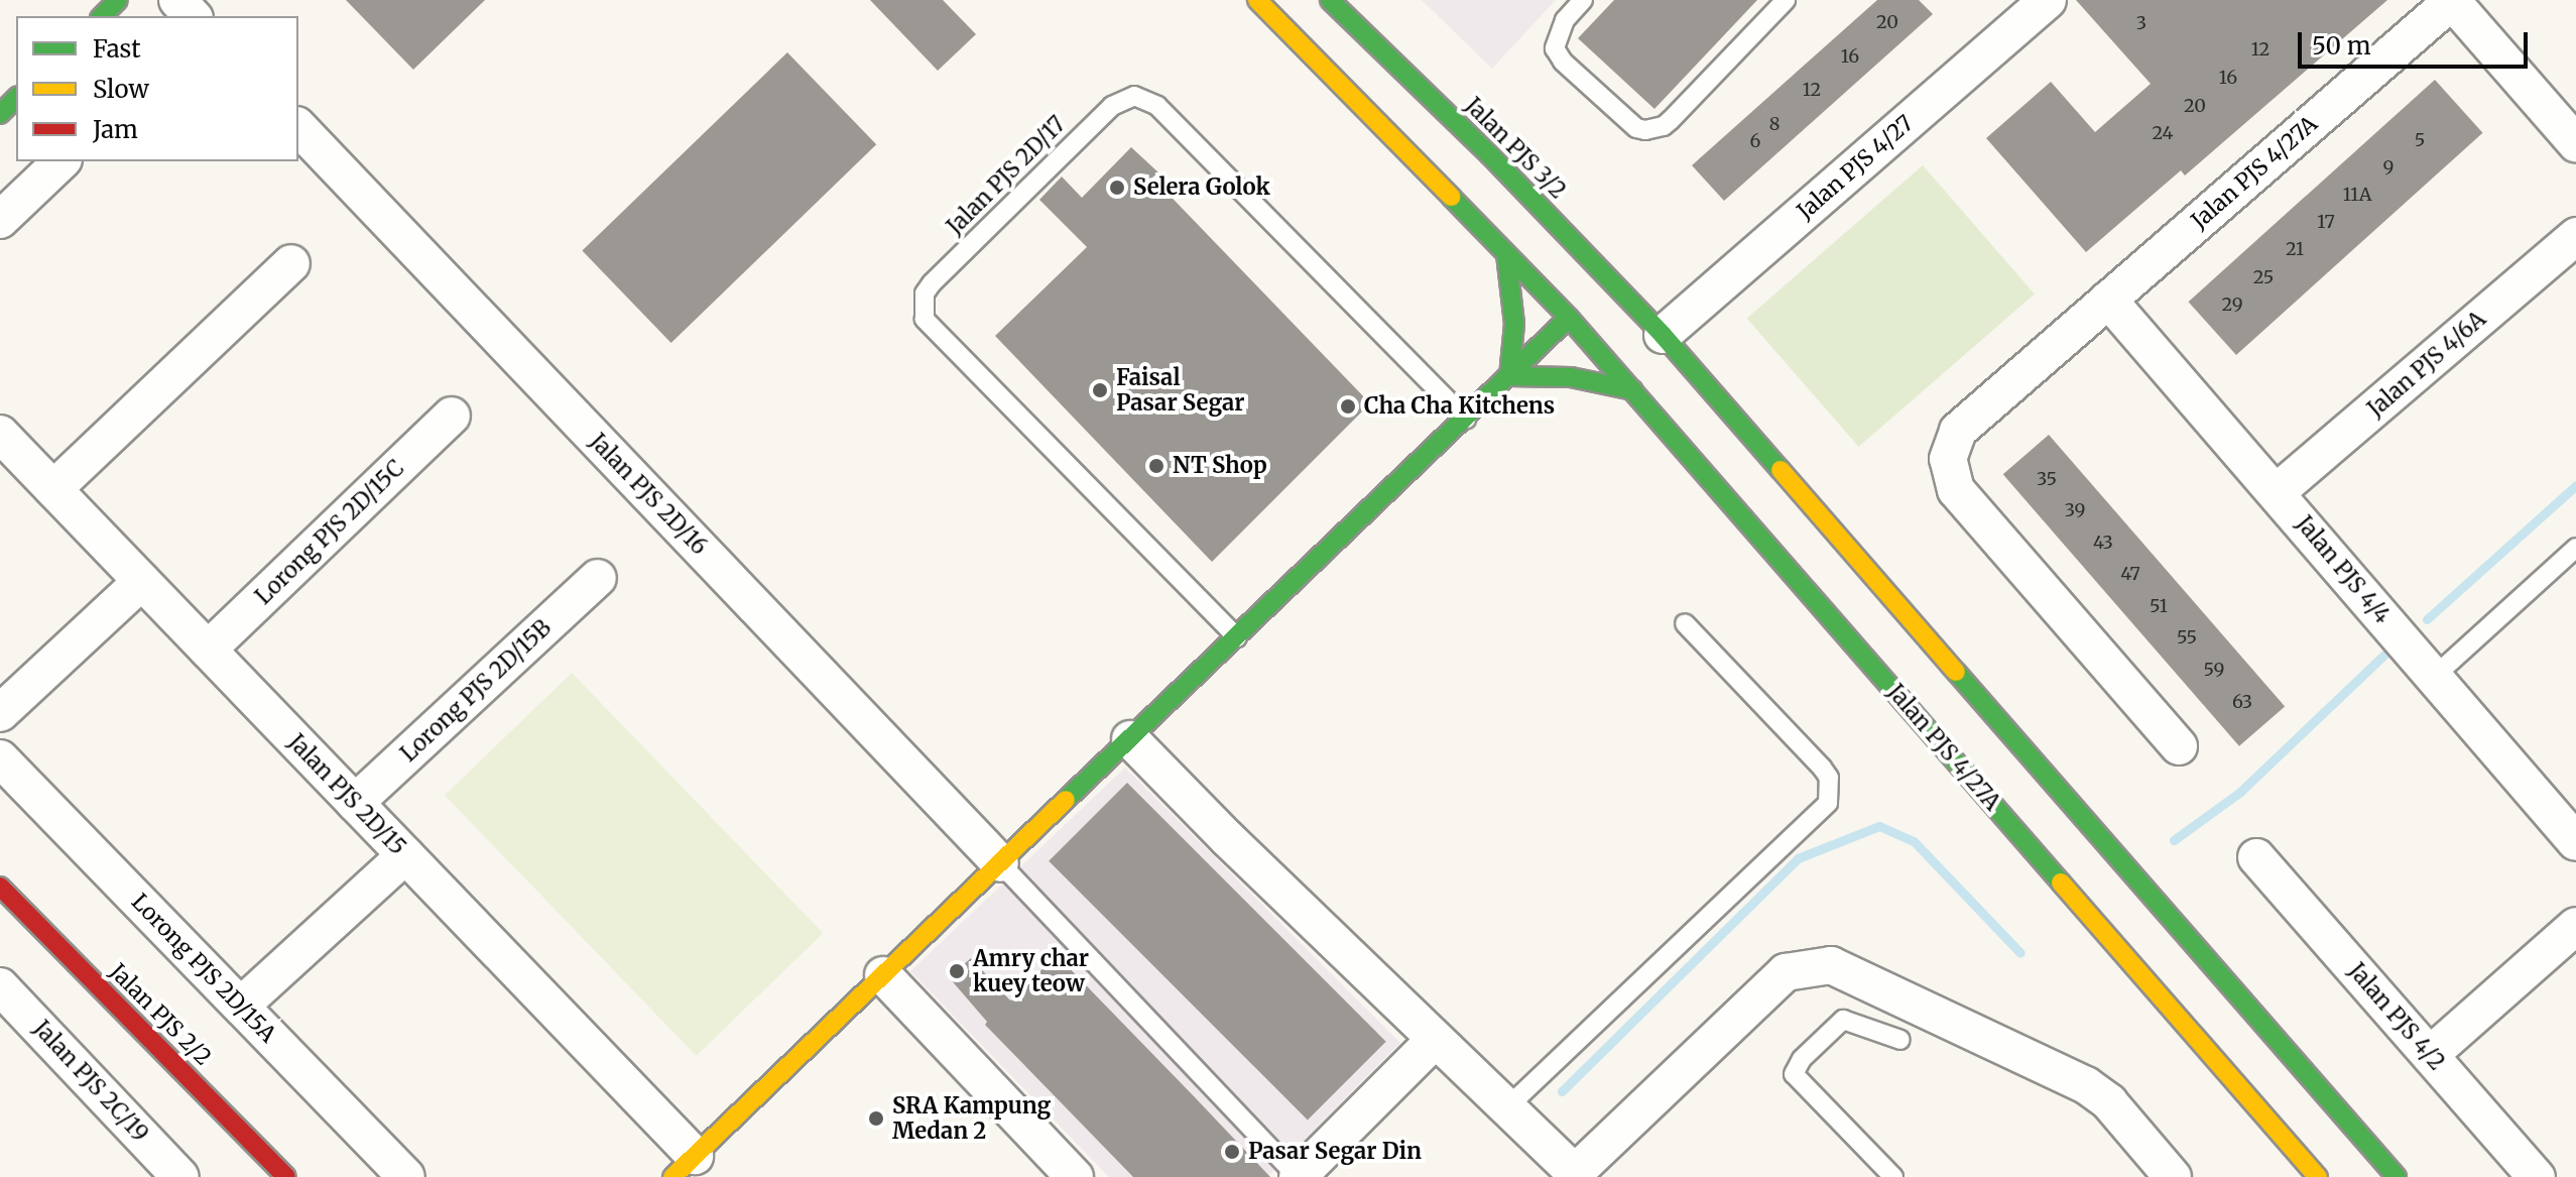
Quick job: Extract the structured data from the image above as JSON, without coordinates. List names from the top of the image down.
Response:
{
  "streets": {
    "main road": ["Jalan PJS 3/2", "Jalan PJS 4/27A", "Jalan PJS 2/2"],
    "street": [
      "Jalan PJS 4/27",
      "Jalan PJS 4/6A",
      "Jalan PJS 2D/16",
      "Lorong PJS 2D/15C",
      "Jalan PJS 4/4",
      "Lorong PJS 2D/15B",
      "Jalan PJS 2D/15",
      "Lorong PJS 2D/15A",
      "Jalan PJS 4/2",
      "Jalan PJS 2C/19"
    ],
    "lane": ["Jalan PJS 2D/17"]
  },
  "crossings": [
    ["Jalan PJS 3/2", "Jalan PJS 4/27"],
    ["Jalan PJS 4/27A", "Jalan PJS 4/4"],
    ["Jalan PJS 4/6A", "Jalan PJS 4/4"],
    ["Lorong PJS 2D/15C", "Jalan PJS 2D/15"],
    ["Lorong PJS 2D/15B", "Jalan PJS 2D/15"]
  ],
  "places": [
    "Selera Golok",
    "Faisal Pasar Segar",
    "Cha Cha Kitchens",
    "NT Shop",
    "Amry char kuey teow",
    "SRA Kampung Medan 2",
    "Pasar Segar Din"
  ],
  "house_numbers": [
    "20",
    "3",
    "12",
    "16",
    "16",
    "12",
    "20",
    "8",
    "24",
    "5",
    "6",
    "9",
    "11A",
    "17",
    "21",
    "25",
    "29",
    "35",
    "39",
    "43",
    "47",
    "51",
    "55",
    "59",
    "63"
  ],
  "legend": ["Fast", "Slow", "Jam"],
  "scale_bar": "50 m"
}
